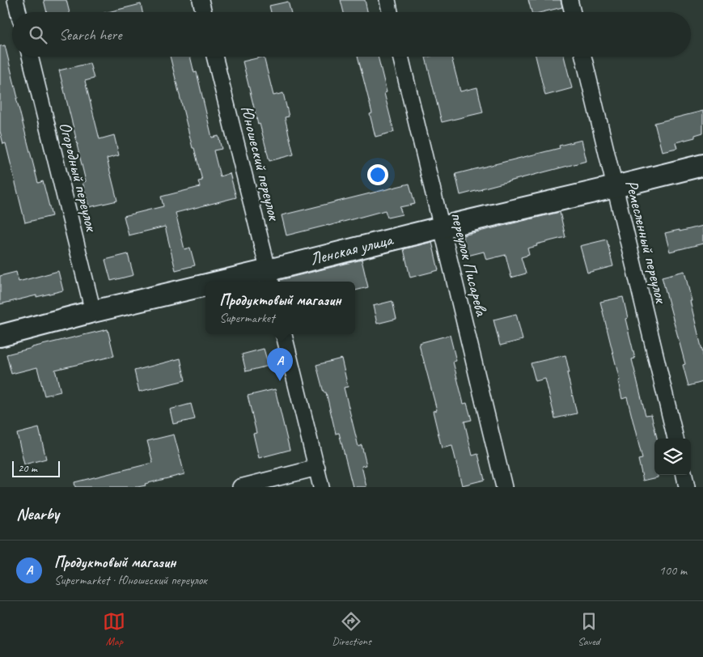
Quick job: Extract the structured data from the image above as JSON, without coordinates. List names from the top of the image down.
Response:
{
  "streets": {
    "street": [
      "Юношеский переулок",
      "Огородный переулок",
      "Ремесленный переулок",
      "Ленская улица",
      "переулок Писарева"
    ]
  },
  "crossings": [
    ["Юношеский переулок", "Ленская улица"],
    ["Огородный переулок", "Ленская улица"],
    ["Ремесленный переулок", "Ленская улица"],
    ["Ленская улица", "переулок Писарева"]
  ],
  "scale_bar": "20 m",
  "page": {
    "search": "Search here",
    "popup": ["Продуктовый магазин", "Supermarket"],
    "pins": "A",
    "scale": "20 m",
    "heading": "Nearby",
    "list": [
      {
        "mark": "A",
        "name": "Продуктовый магазин",
        "note": "Supermarket · Юношеский переулок",
        "value": "100 m"
      }
    ],
    "nav": ["Map", "Directions", "Saved"]
  }
}
